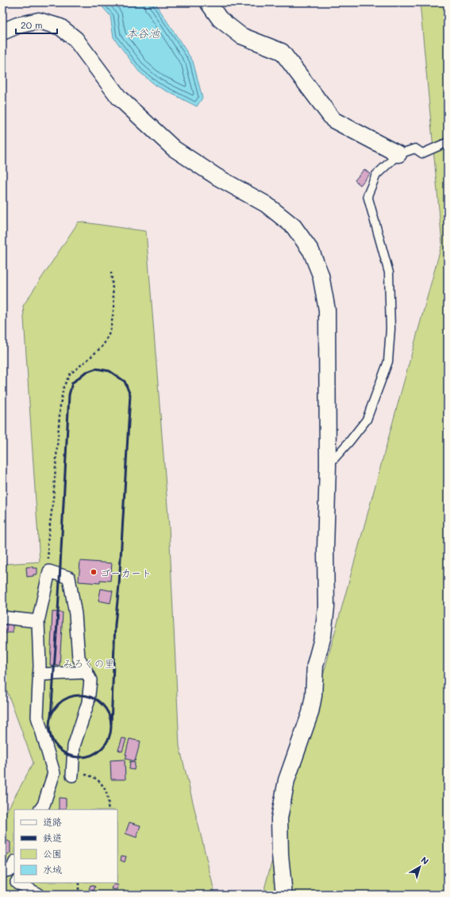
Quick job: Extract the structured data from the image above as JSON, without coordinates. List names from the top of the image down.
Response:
{
  "water": ["本谷池"],
  "parks": ["みろくの里"],
  "places": ["ゴーカート"],
  "legend": [
    "道路",
    "鉄道",
    "公園",
    "水域"
  ],
  "scale_bar": "20 m",
  "north": "top right"
}
